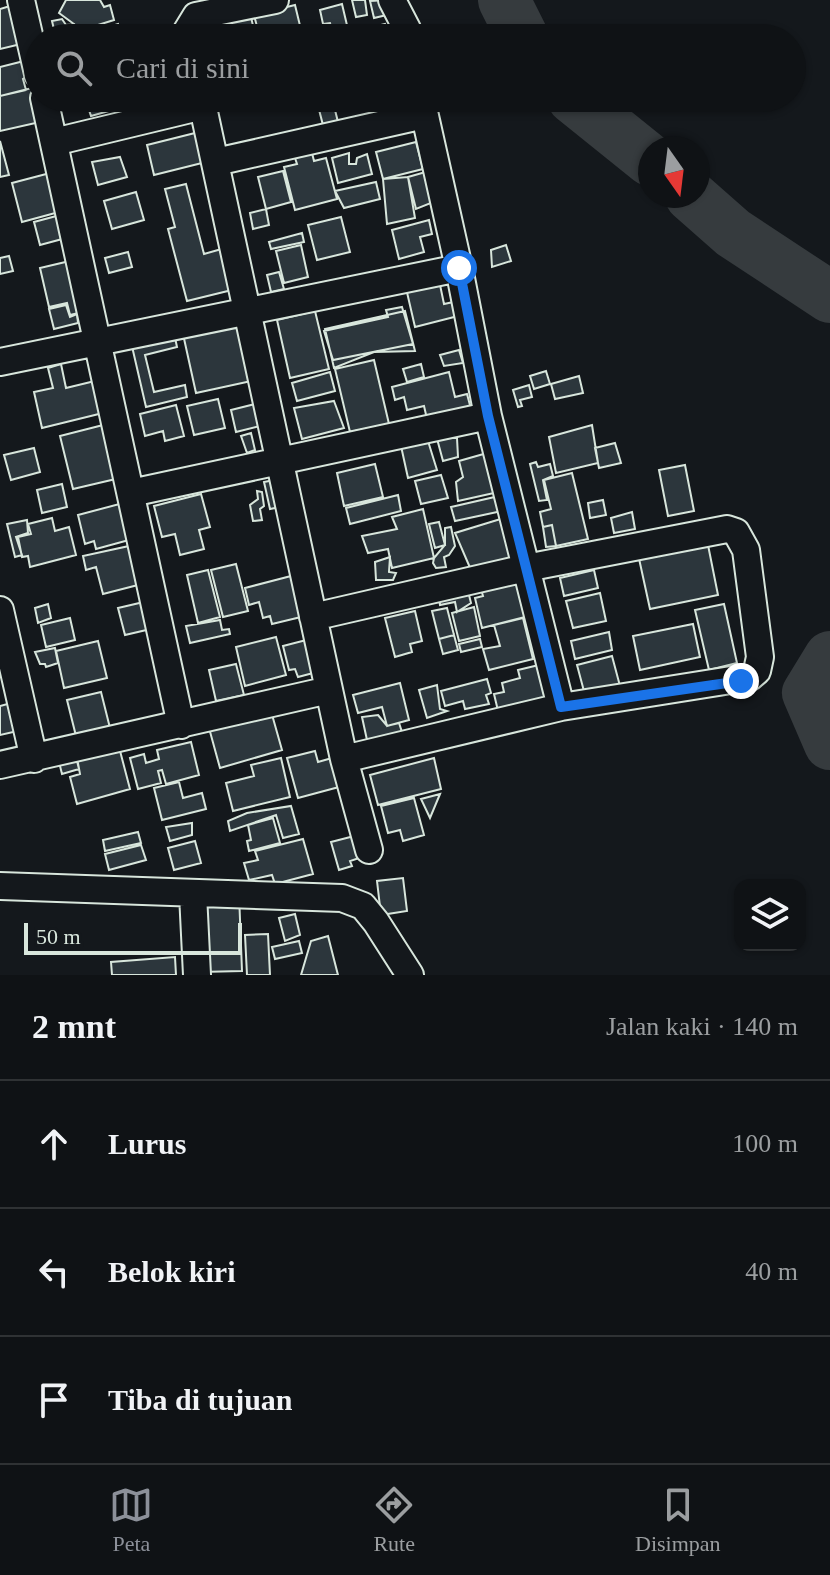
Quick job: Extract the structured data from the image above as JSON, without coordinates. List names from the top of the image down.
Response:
{
  "scale_bar": "50 m",
  "north": "bottom",
  "page": {
    "search": "Cari di sini",
    "scale": "50 m",
    "heading": ["2 mnt", "Jalan kaki · 140 m"],
    "list": [
      ["Lurus", "100 m"],
      ["Belok kiri", "40 m"],
      "Tiba di tujuan"
    ],
    "nav": ["Peta", "Rute", "Disimpan"]
  }
}
